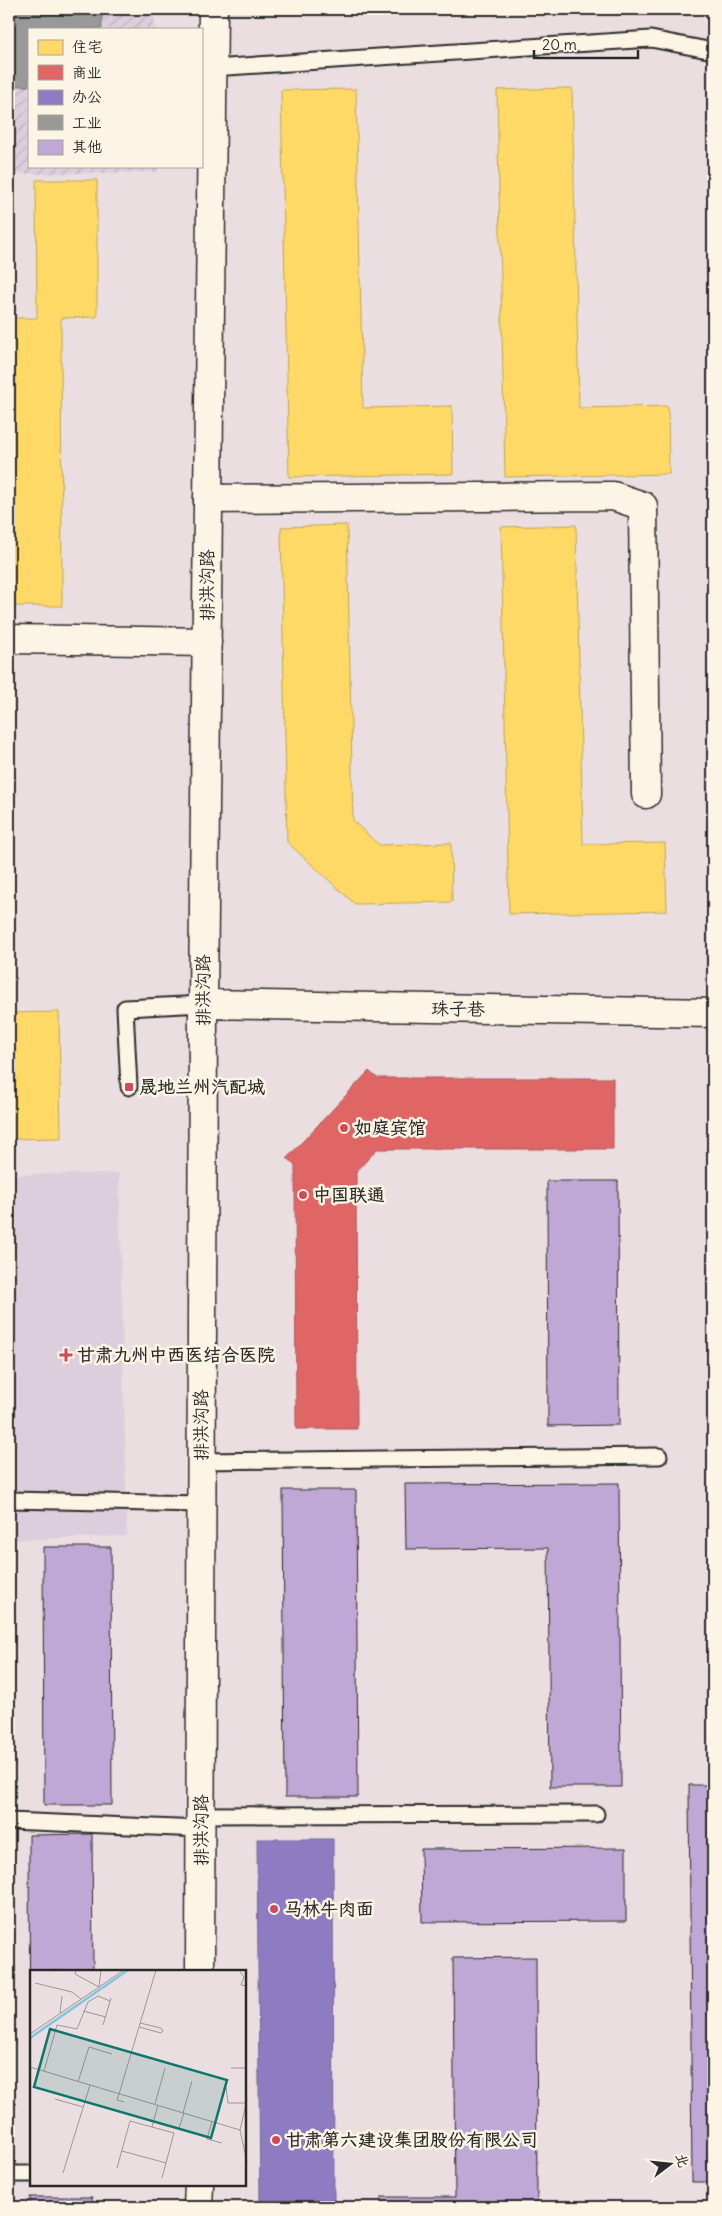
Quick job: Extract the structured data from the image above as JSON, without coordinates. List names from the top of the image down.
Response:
{
  "streets": {
    "main road": ["排洪沟路", "珠子巷"]
  },
  "crossings": [
    ["排洪沟路", "珠子巷"]
  ],
  "places": {
    "transit": ["晟地兰州汽配城"],
    "other": [
      "如庭宾馆",
      "中国联通",
      "马林牛肉面",
      "甘肃第六建设集团股份有限公司"
    ],
    "health": ["甘肃九州中西医结合医院"]
  },
  "legend": [
    "住宅",
    "商业",
    "办公",
    "工业",
    "其他"
  ],
  "scale_bar": "20 m",
  "north": "right"
}
